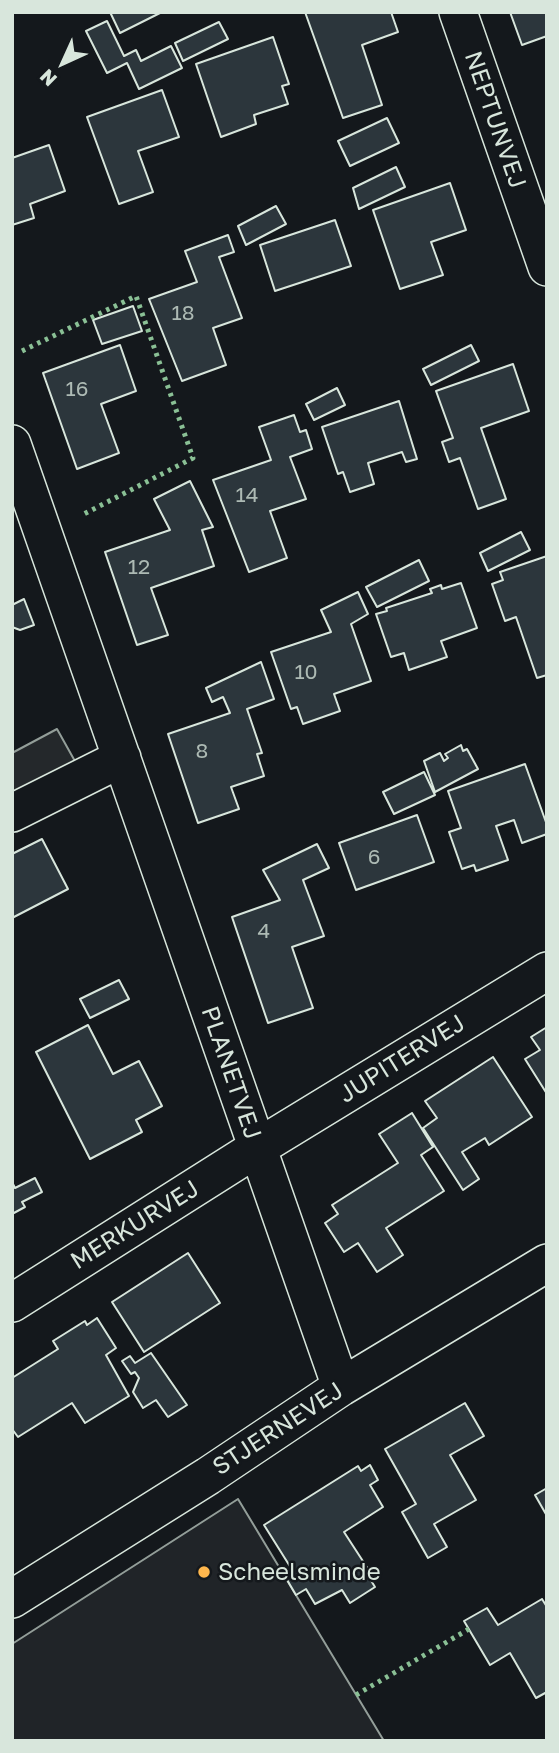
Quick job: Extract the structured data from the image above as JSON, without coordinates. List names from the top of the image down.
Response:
{
  "streets": {
    "street": [
      "NEPTUNVEJ",
      "JUPITERVEJ",
      "PLANETVEJ",
      "MERKURVEJ",
      "STJERNEVEJ"
    ]
  },
  "crossings": [
    ["JUPITERVEJ", "PLANETVEJ"],
    ["JUPITERVEJ", "MERKURVEJ"],
    ["PLANETVEJ", "MERKURVEJ"],
    ["PLANETVEJ", "STJERNEVEJ"]
  ],
  "places": ["Scheelsminde"],
  "house_numbers": [
    "18",
    "16",
    "14",
    "12",
    "10",
    "8",
    "6",
    "4"
  ],
  "north": "bottom left"
}
